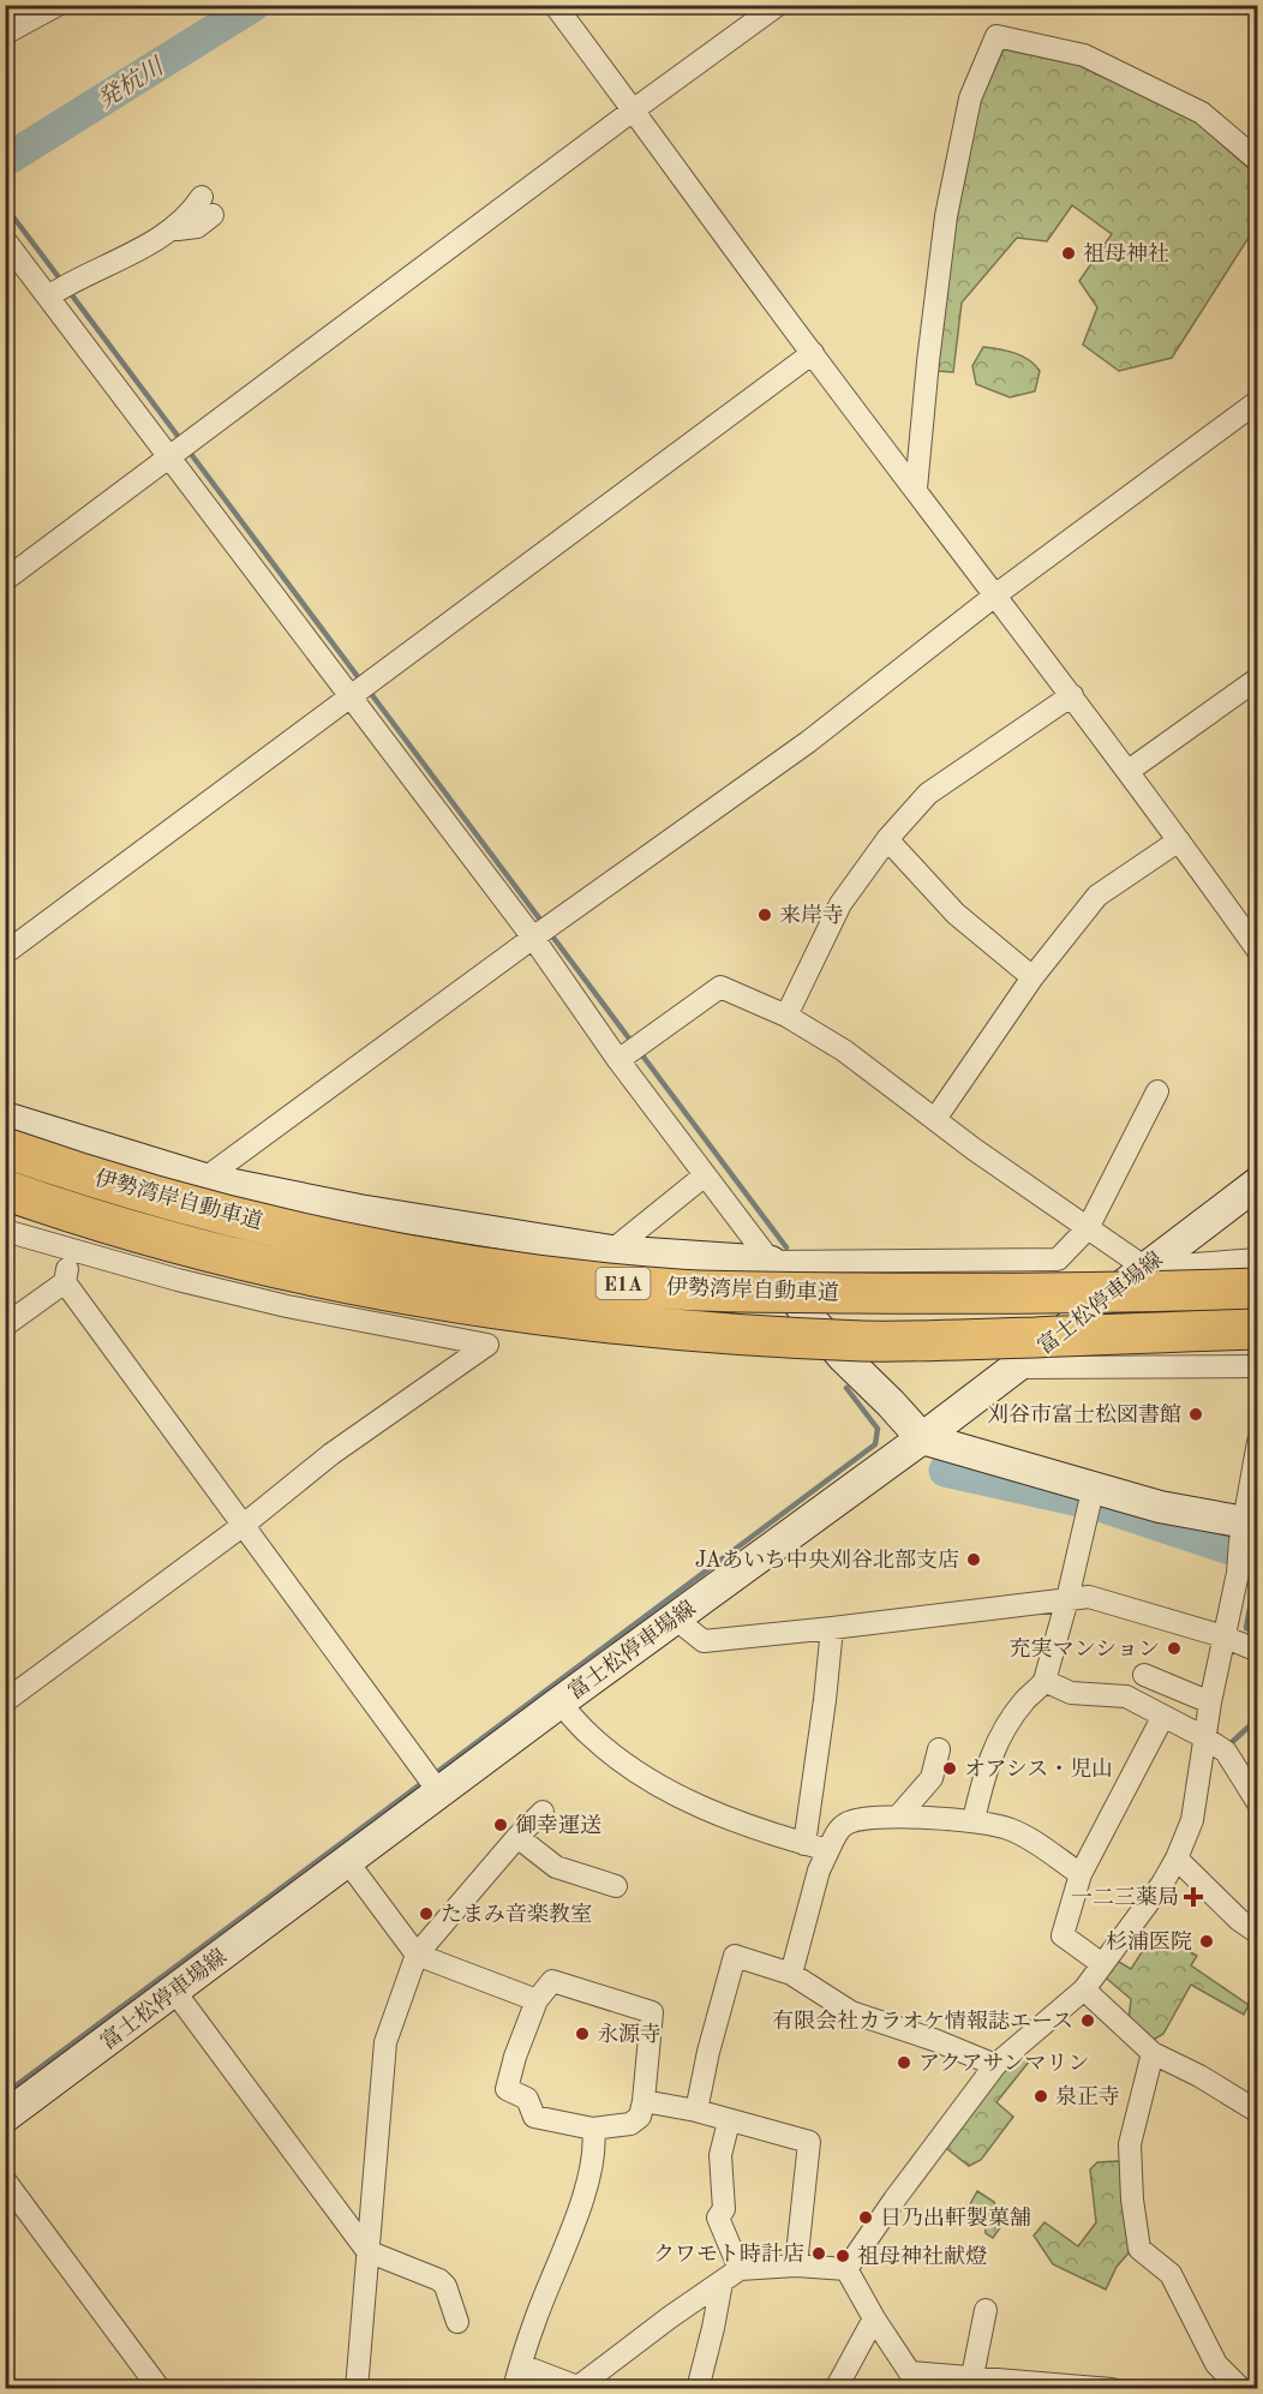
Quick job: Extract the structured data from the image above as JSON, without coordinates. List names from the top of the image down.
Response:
{
  "streets": {
    "highway": ["伊勢湾岸自動車道", "E1A"],
    "main road": ["富士松停車場線"]
  },
  "water": ["発杭川"],
  "places": {
    "other": [
      "祖母神社",
      "来岸寺",
      "刈谷市富士松図書館",
      "JAあいち中央刈谷北部支店",
      "充実マンション",
      "オアシス・児山",
      "御幸運送",
      "たまみ音楽教室",
      "杉浦医院",
      "有限会社カラオケ情報誌エース",
      "永源寺",
      "アクアサンマリン",
      "泉正寺",
      "日乃出軒製菓舗",
      "クワモト時計店",
      "祖母神社献燈"
    ],
    "health": ["一二三薬局"]
  }
}
